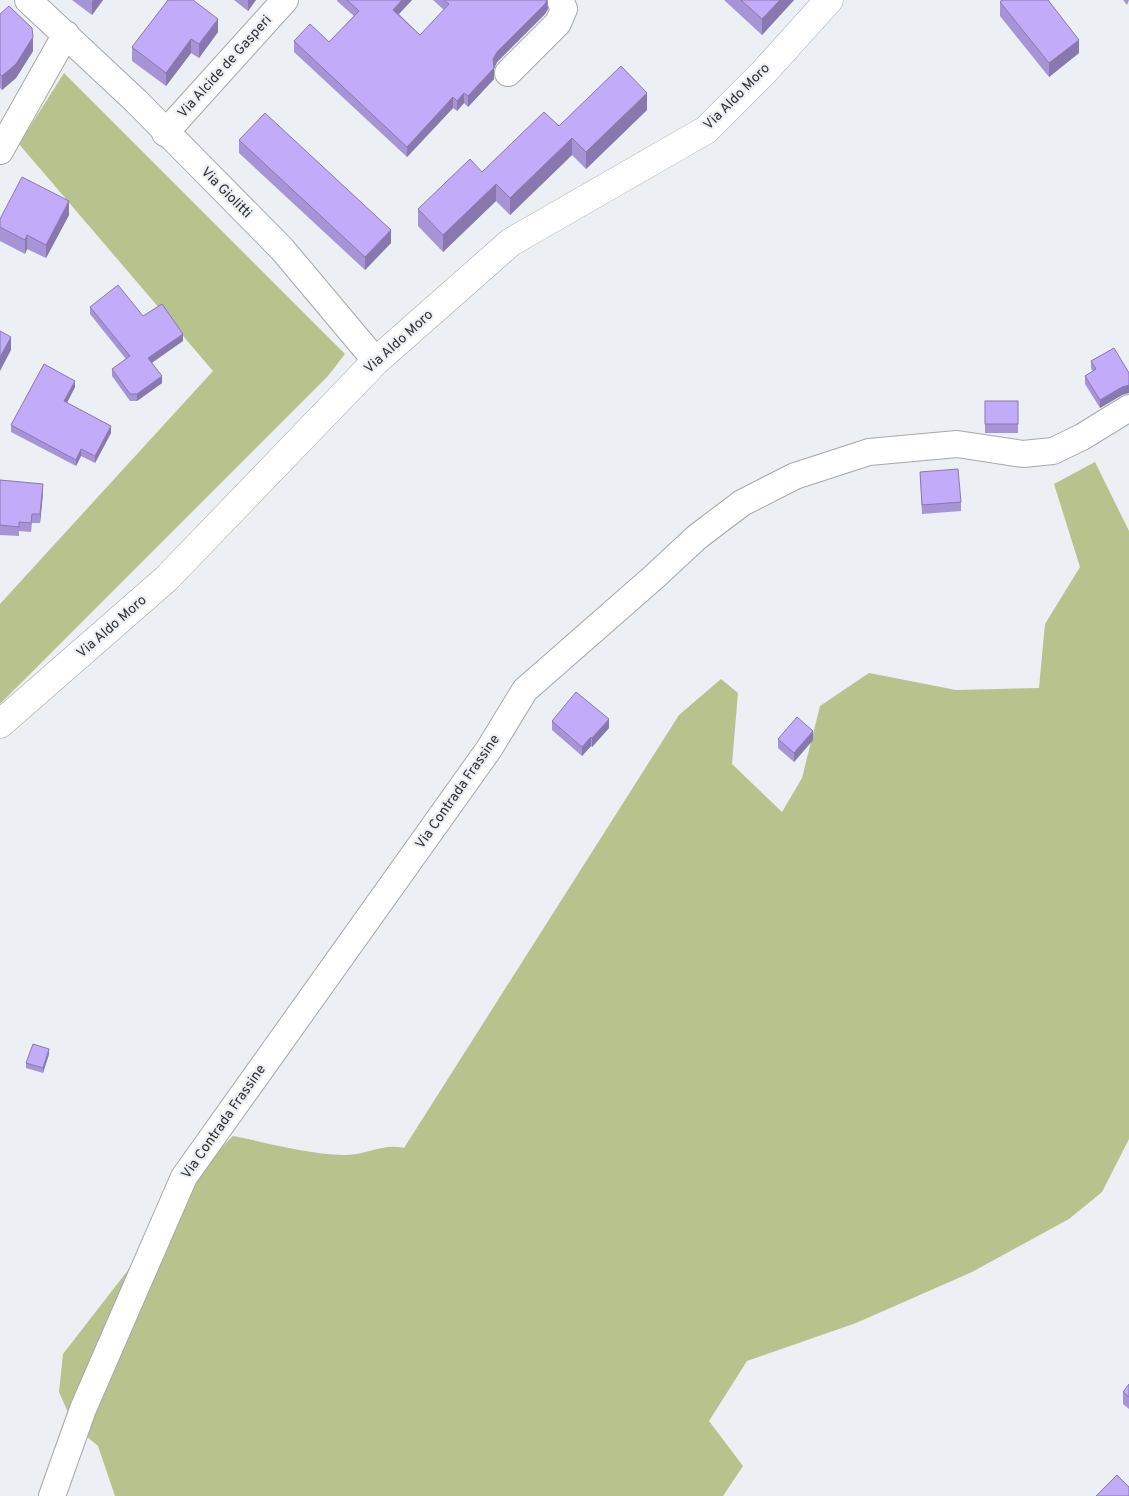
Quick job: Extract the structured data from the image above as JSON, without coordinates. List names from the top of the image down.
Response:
{
  "streets": {
    "street": [
      "Via Alcide de Gasperi",
      "Via Aldo Moro",
      "Via Giolitti",
      "Via Contrada Frassine"
    ]
  },
  "crossings": [
    ["Via Alcide de Gasperi", "Via Giolitti"],
    ["Via Aldo Moro", "Via Giolitti"]
  ]
}
